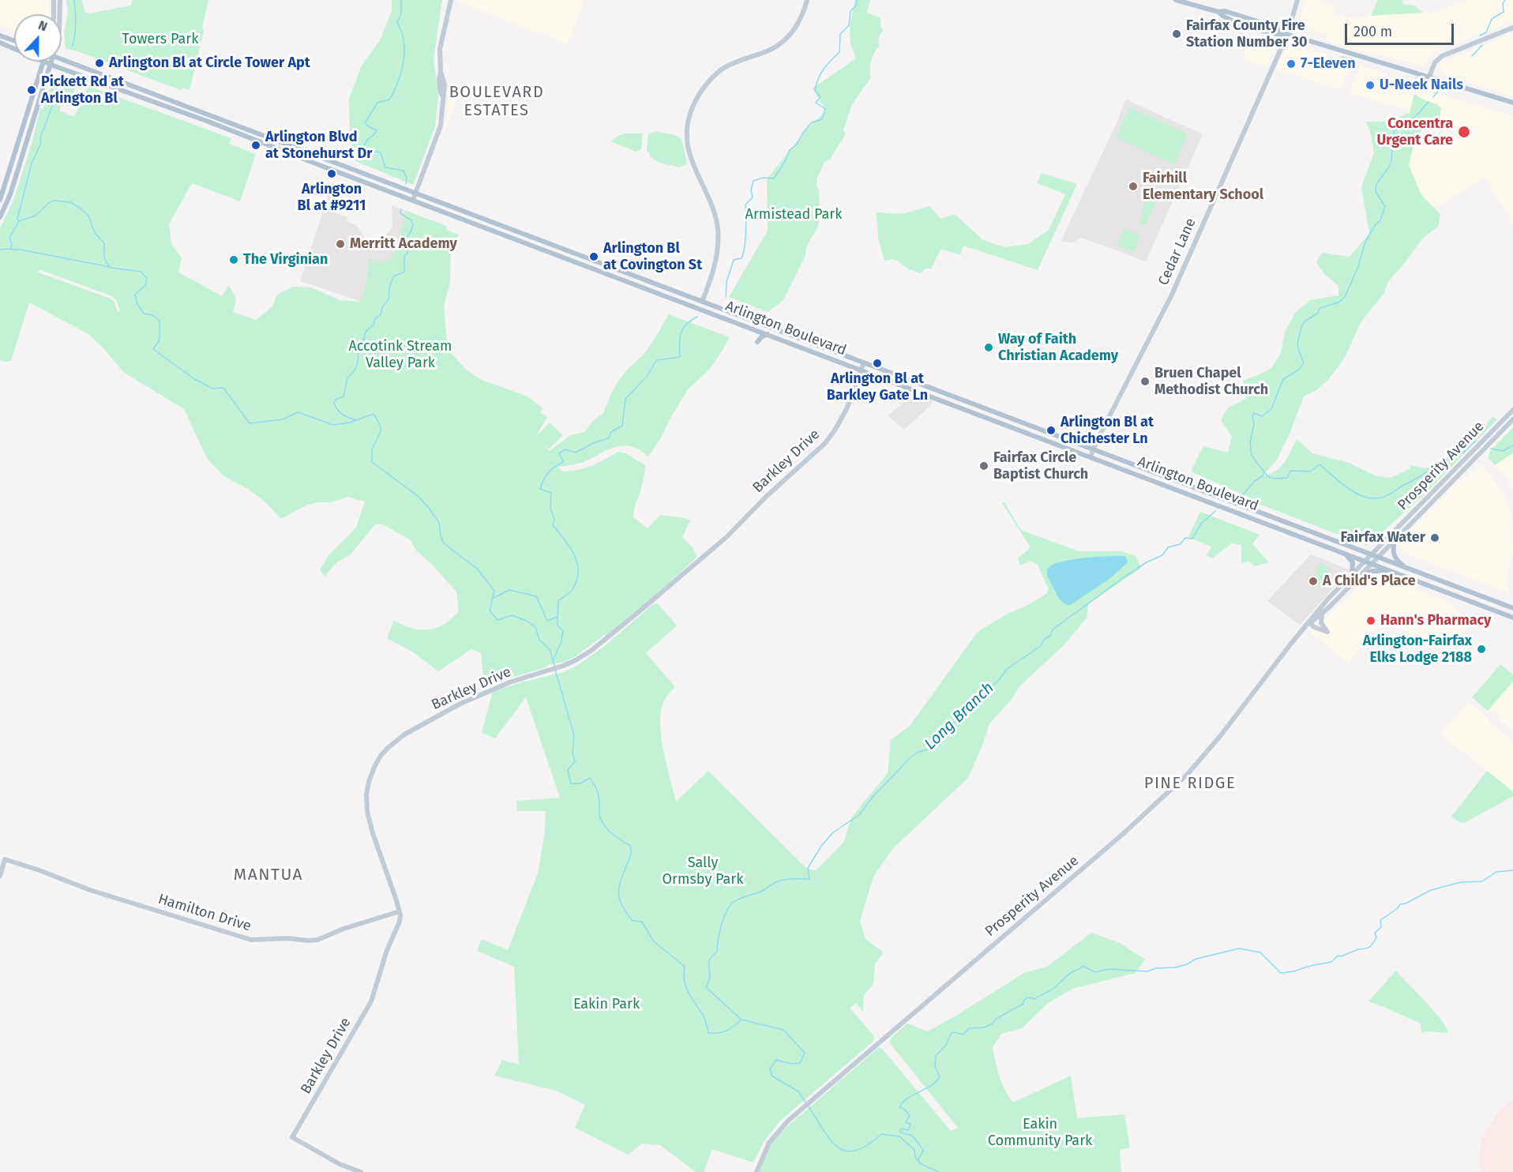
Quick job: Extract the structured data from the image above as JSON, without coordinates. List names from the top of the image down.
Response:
{
  "streets": {
    "main road": [
      "Cedar Lane",
      "Arlington Boulevard",
      "Barkley Drive",
      "Prosperity Avenue",
      "Hamilton Drive"
    ]
  },
  "crossings": [
    ["Cedar Lane", "Arlington Boulevard"],
    ["Arlington Boulevard", "Barkley Drive"],
    ["Arlington Boulevard", "Prosperity Avenue"],
    ["Barkley Drive", "Hamilton Drive"]
  ],
  "districts": ["BOULEVARD ESTATES", "PINE RIDGE", "MANTUA"],
  "water": ["Long Branch"],
  "parks": [
    "Towers Park",
    "Armistead Park",
    "Accotink Stream Valley Park",
    "Sally Ormsby Park",
    "Eakin Park",
    "Eakin Community Park"
  ],
  "places": [
    "Fairfax County Fire Station Number 30",
    "Arlington Bl at Circle Tower Apt",
    "7-Eleven",
    "U-Neek Nails",
    "Pickett Rd at Arlington Bl",
    "Concentra Urgent Care",
    "Arlington Blvd at Stonehurst Dr",
    "Arlington Bl at #9211",
    "Fairhill Elementary School",
    "Merritt Academy",
    "Arlington Bl at Covington St",
    "The Virginian",
    "Way of Faith Christian Academy",
    "Arlington Bl at Barkley Gate Ln",
    "Bruen Chapel Methodist Church",
    "Arlington Bl at Chichester Ln",
    "Fairfax Circle Baptist Church",
    "Fairfax Water",
    "A Child's Place",
    "Hann's Pharmacy",
    "Arlington-Fairfax Elks Lodge 2188"
  ],
  "scale_bar": "200 m",
  "north": "top"
}
